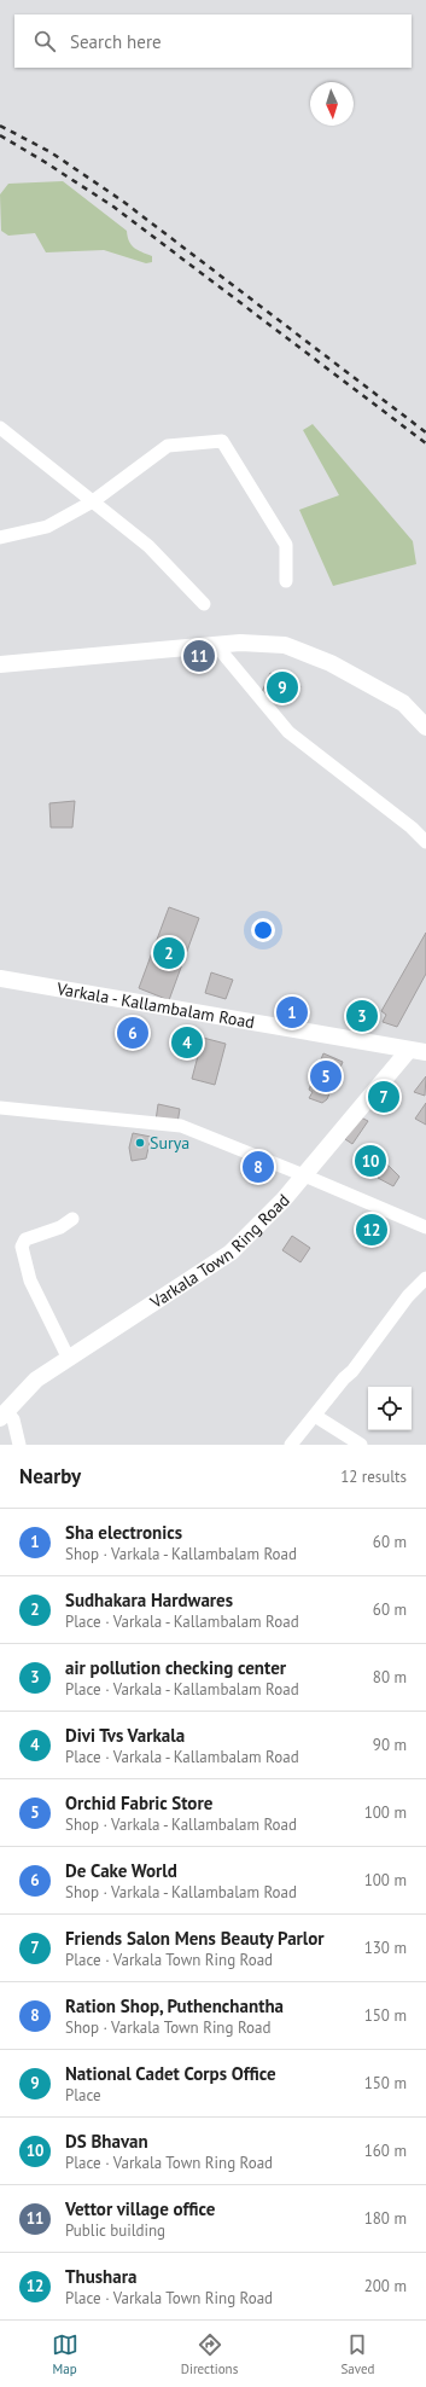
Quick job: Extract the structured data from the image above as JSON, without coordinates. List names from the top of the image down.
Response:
{
  "streets": {
    "main road": ["Varkala - Kallambalam Road", "Varkala Town Ring Road"]
  },
  "crossings": [
    ["Varkala - Kallambalam Road", "Varkala Town Ring Road"]
  ],
  "places": ["Surya"],
  "north": "bottom",
  "page": {
    "search": "Search here",
    "pins": [
      "11",
      "9",
      "2",
      "1",
      "3",
      "6",
      "4",
      "5",
      "7",
      "10",
      "8",
      "12"
    ],
    "heading": ["Nearby", "12 results"],
    "list": [
      {
        "mark": "1",
        "name": "Sha electronics",
        "note": "Shop · Varkala - Kallambalam Road",
        "value": "60 m"
      },
      {
        "mark": "2",
        "name": "Sudhakara Hardwares",
        "note": "Place · Varkala - Kallambalam Road",
        "value": "60 m"
      },
      {
        "mark": "3",
        "name": "air pollution checking center",
        "note": "Place · Varkala - Kallambalam Road",
        "value": "80 m"
      },
      {
        "mark": "4",
        "name": "Divi Tvs Varkala",
        "note": "Place · Varkala - Kallambalam Road",
        "value": "90 m"
      },
      {
        "mark": "5",
        "name": "Orchid Fabric Store",
        "note": "Shop · Varkala - Kallambalam Road",
        "value": "100 m"
      },
      {
        "mark": "6",
        "name": "De Cake World",
        "note": "Shop · Varkala - Kallambalam Road",
        "value": "100 m"
      },
      {
        "mark": "7",
        "name": "Friends Salon Mens Beauty Parlor",
        "note": "Place · Varkala Town Ring Road",
        "value": "130 m"
      },
      {
        "mark": "8",
        "name": "Ration Shop, Puthenchantha",
        "note": "Shop · Varkala Town Ring Road",
        "value": "150 m"
      },
      {
        "mark": "9",
        "name": "National Cadet Corps Office",
        "note": "Place",
        "value": "150 m"
      },
      {
        "mark": "10",
        "name": "DS Bhavan",
        "note": "Place · Varkala Town Ring Road",
        "value": "160 m"
      },
      {
        "mark": "11",
        "name": "Vettor village office",
        "note": "Public building",
        "value": "180 m"
      },
      {
        "mark": "12",
        "name": "Thushara",
        "note": "Place · Varkala Town Ring Road",
        "value": "200 m"
      }
    ],
    "nav": ["Map", "Directions", "Saved"]
  }
}
